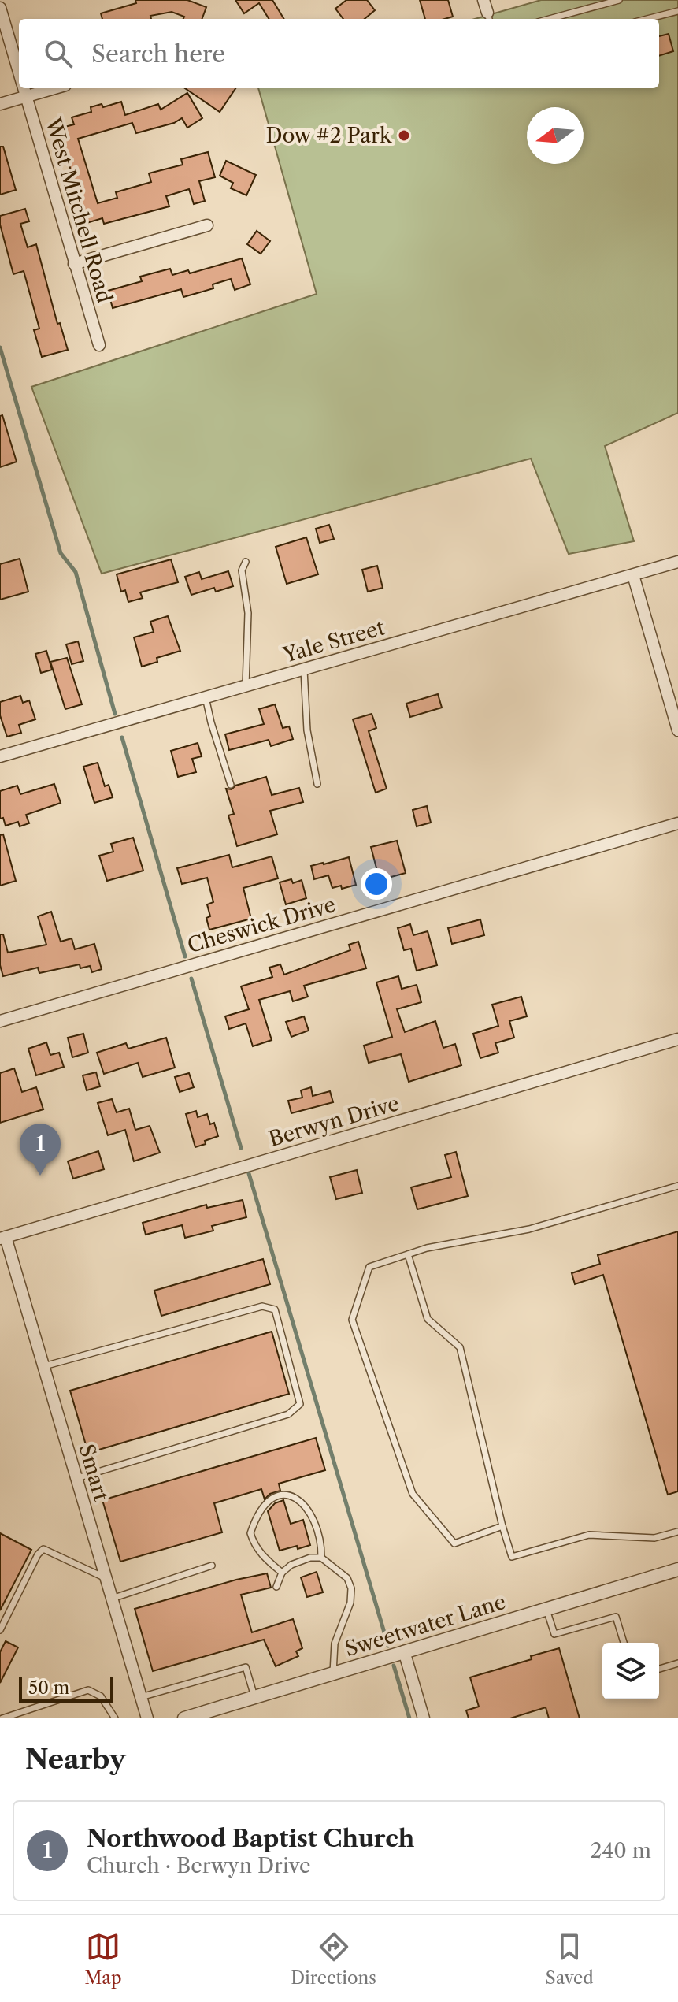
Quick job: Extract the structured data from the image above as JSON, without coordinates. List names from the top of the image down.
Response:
{
  "streets": {
    "street": [
      "West Mitchell Road",
      "Yale Street",
      "Cheswick Drive",
      "Berwyn Drive",
      "Smart",
      "Sweetwater Lane"
    ]
  },
  "crossings": [
    ["Berwyn Drive", "Smart"]
  ],
  "places": ["Dow #2 Park"],
  "scale_bar": "50 m",
  "north": "left",
  "page": {
    "search": "Search here",
    "pins": "1",
    "scale": "50 m",
    "heading": "Nearby",
    "list": [
      {
        "mark": "1",
        "name": "Northwood Baptist Church",
        "note": "Church · Berwyn Drive",
        "value": "240 m"
      }
    ],
    "nav": ["Map", "Directions", "Saved"]
  }
}
